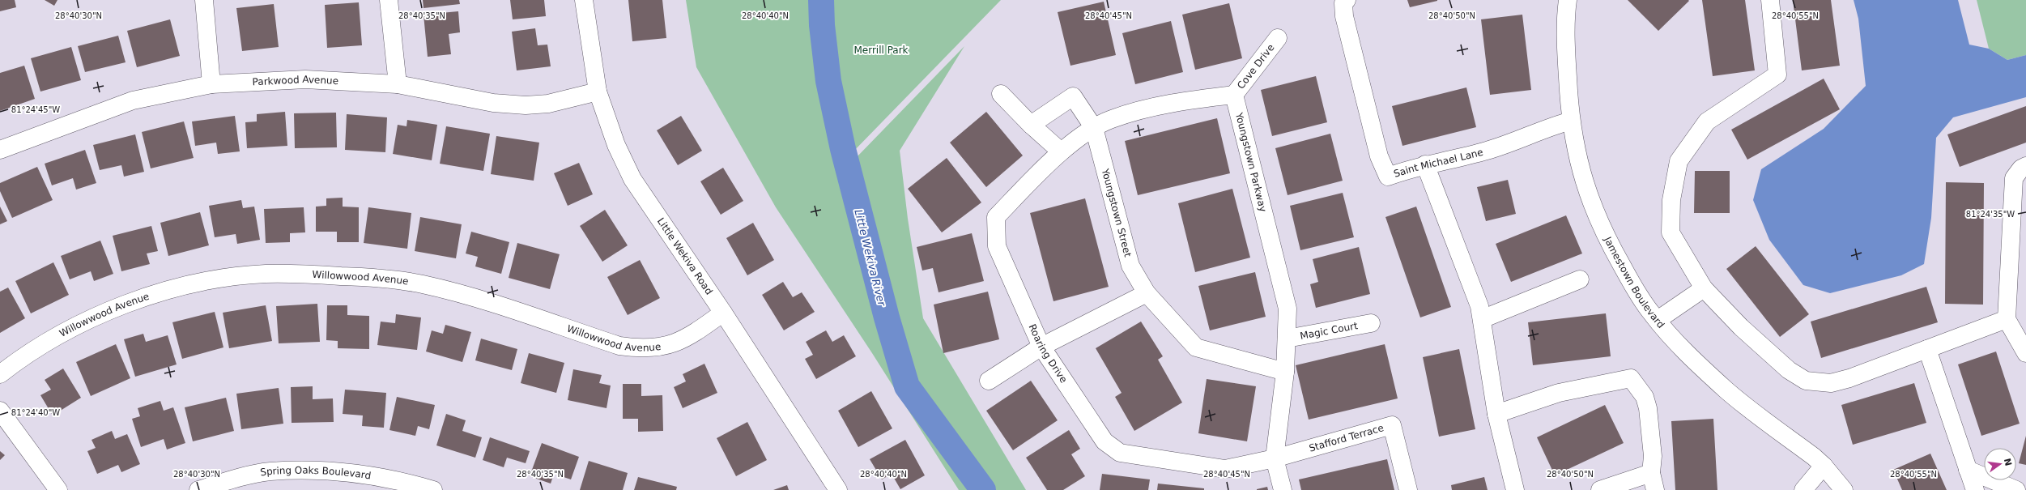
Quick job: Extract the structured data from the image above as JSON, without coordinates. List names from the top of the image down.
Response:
{
  "streets": {
    "street": [
      "Cove Drive",
      "Parkwood Avenue",
      "Youngstown Parkway",
      "Saint Michael Lane",
      "Youngstown Street",
      "Little Wekiva Road",
      "Willowwood Avenue",
      "Jamestown Boulevard",
      "Magic Court",
      "Roaring Drive",
      "Stafford Terrace",
      "Spring Oaks Boulevard"
    ]
  },
  "crossings": [
    ["Cove Drive", "Youngstown Parkway"],
    ["Parkwood Avenue", "Little Wekiva Road"],
    ["Youngstown Parkway", "Magic Court"],
    ["Youngstown Parkway", "Roaring Drive"],
    ["Youngstown Parkway", "Stafford Terrace"],
    ["Saint Michael Lane", "Jamestown Boulevard"],
    ["Youngstown Street", "Roaring Drive"],
    ["Little Wekiva Road", "Willowwood Avenue"],
    ["Roaring Drive", "Stafford Terrace"]
  ],
  "water": ["Little Wekiva River"],
  "parks": ["Merrill Park"],
  "north": "right",
  "coordinates": [
    "28°40'30\"N",
    "28°40'35\"N",
    "28°40'40\"N",
    "28°40'45\"N",
    "28°40'50\"N",
    "28°40'55\"N",
    "81°24'45\"W",
    "81°24'35\"W",
    "81°24'40\"W"
  ]
}
